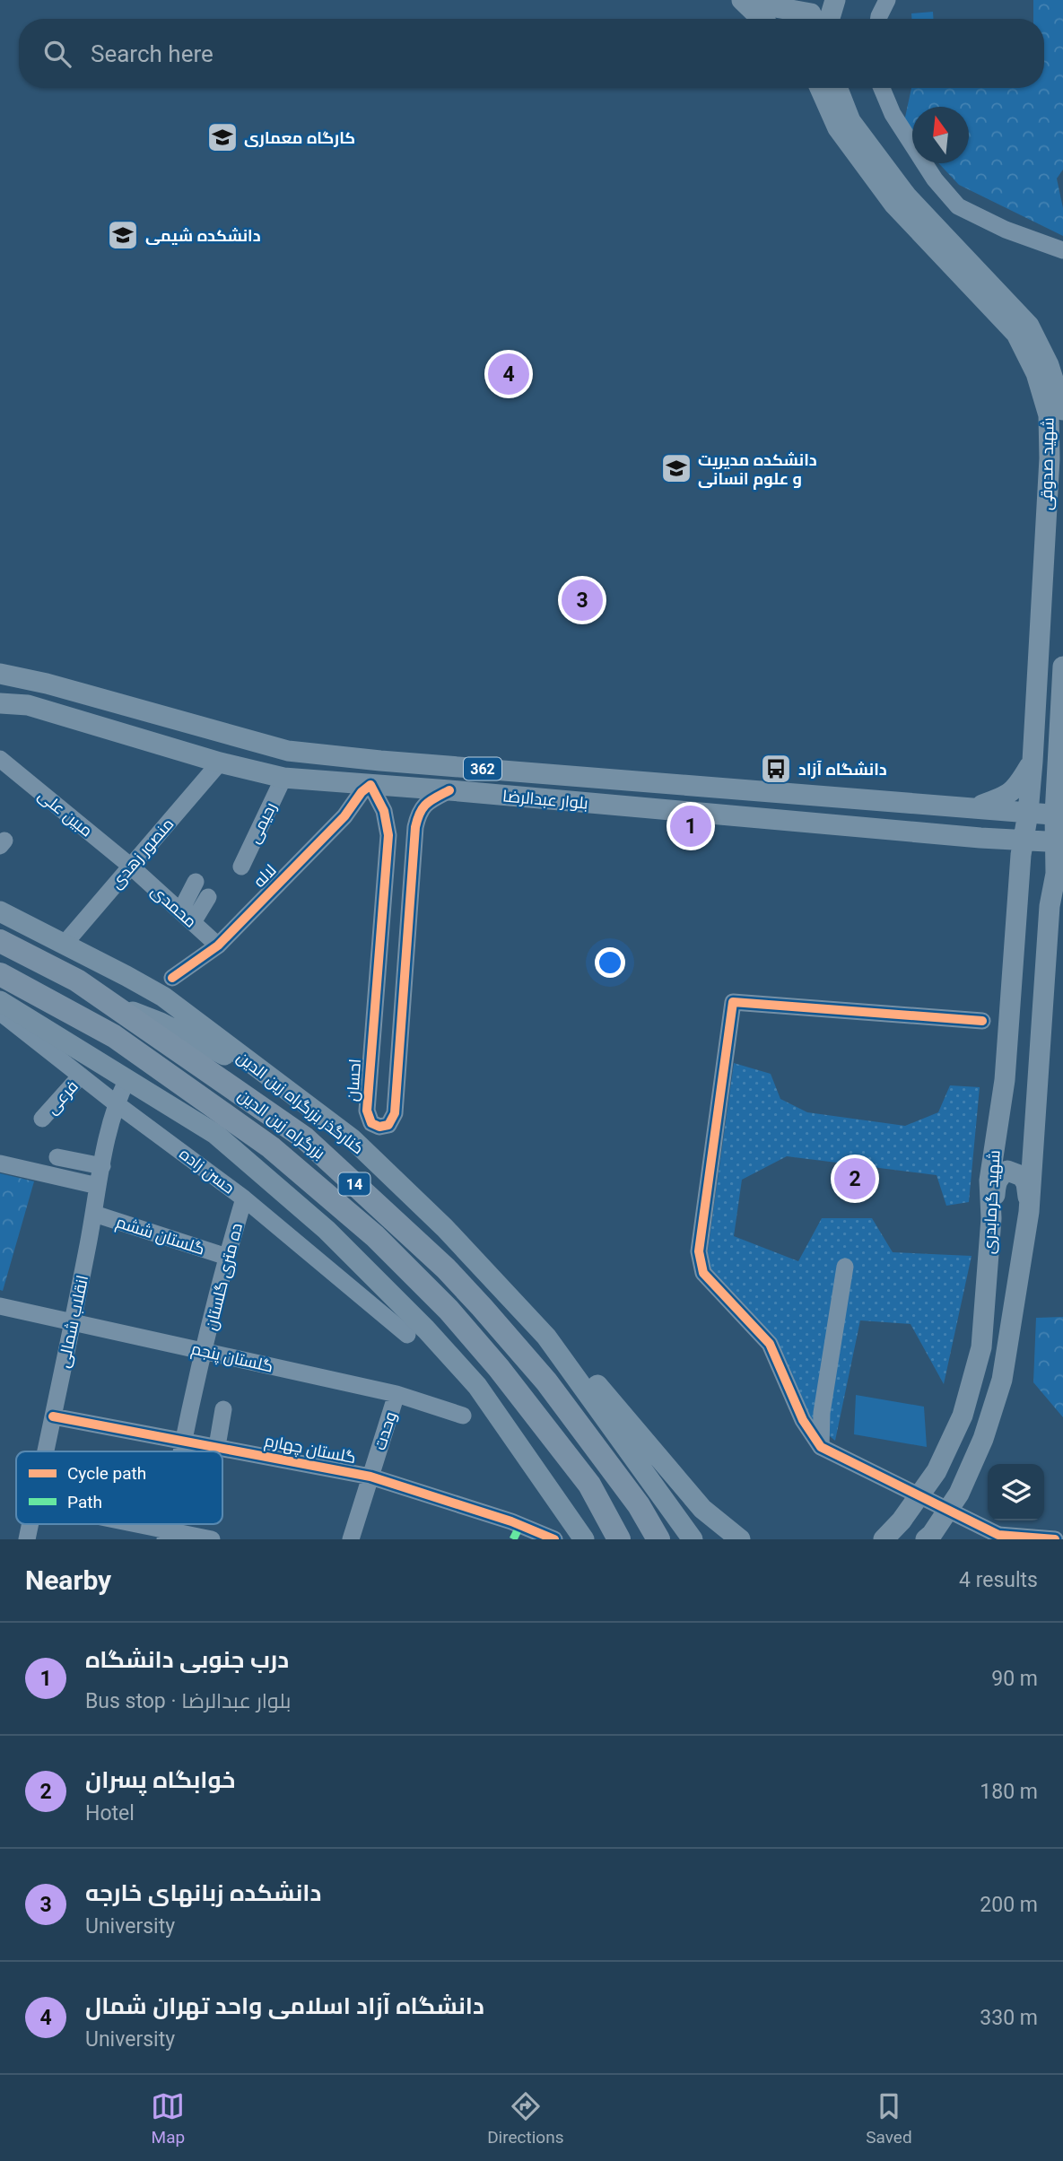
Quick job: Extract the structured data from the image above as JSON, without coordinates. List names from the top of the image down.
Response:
{
  "streets": {
    "highway": ["بزرگراه زین الدین", "14"],
    "main road": [
      "شهید صدوقی",
      "362",
      "بلوار عبدالرضا",
      "کنارگذر بزرگراه زین الدین",
      "شهید گرمابدری"
    ],
    "street": [
      "مبین علی",
      "رحیمی",
      "منصور زهدی",
      "لاله",
      "محمدی",
      "احسان",
      "فرعی",
      "حسن زاده",
      "گلستان ششم",
      "ده متری گلستان",
      "انقلاب شمالی",
      "گلستان پنجم",
      "وحدت",
      "گلستان چهارم"
    ]
  },
  "crossings": [
    ["شهید صدوقی", "بلوار عبدالرضا"],
    ["شهید صدوقی", "شهید گرمابدری"],
    ["بلوار عبدالرضا", "رحیمی"],
    ["بلوار عبدالرضا", "منصور زهدی"],
    ["بلوار عبدالرضا", "لاله"],
    ["بلوار عبدالرضا", "احسان"],
    ["بلوار عبدالرضا", "شهید گرمابدری"],
    ["مبین علی", "منصور زهدی"],
    ["مبین علی", "محمدی"],
    ["منصور زهدی", "محمدی"],
    ["منصور زهدی", "کنارگذر بزرگراه زین الدین"],
    ["لاله", "محمدی"],
    ["لاله", "احسان"],
    ["فرعی", "حسن زاده"],
    ["حسن زاده", "ده متری گلستان"],
    ["حسن زاده", "انقلاب شمالی"],
    ["گلستان ششم", "ده متری گلستان"],
    ["گلستان ششم", "انقلاب شمالی"],
    ["ده متری گلستان", "گلستان پنجم"],
    ["ده متری گلستان", "گلستان چهارم"],
    ["انقلاب شمالی", "گلستان پنجم"],
    ["انقلاب شمالی", "گلستان چهارم"],
    ["گلستان پنجم", "وحدت"],
    ["وحدت", "گلستان چهارم"]
  ],
  "places": {
    "school or university": ["کارگاه معماری", "دانشکده شیمی", "دانشکده مدیریت و علوم انسانی"],
    "bus stop": ["دانشگاه آزاد"]
  },
  "legend": ["Cycle path", "Path"],
  "north": "top",
  "page": {
    "search": "Search here",
    "pins": [
      "4",
      "3",
      "1",
      "2"
    ],
    "heading": ["Nearby", "4 results"],
    "list": [
      {
        "mark": "1",
        "name": "درب جنوبی دانشگاه",
        "note": "Bus stop · بلوار عبدالرضا",
        "value": "90 m"
      },
      {
        "mark": "2",
        "name": "خوابگاه پسران",
        "note": "Hotel",
        "value": "180 m"
      },
      {
        "mark": "3",
        "name": "دانشکده زبانهای خارجه",
        "note": "University",
        "value": "200 m"
      },
      {
        "mark": "4",
        "name": "دانشگاه آزاد اسلامی واحد تهران شمال",
        "note": "University",
        "value": "330 m"
      }
    ],
    "nav": ["Map", "Directions", "Saved"]
  }
}
